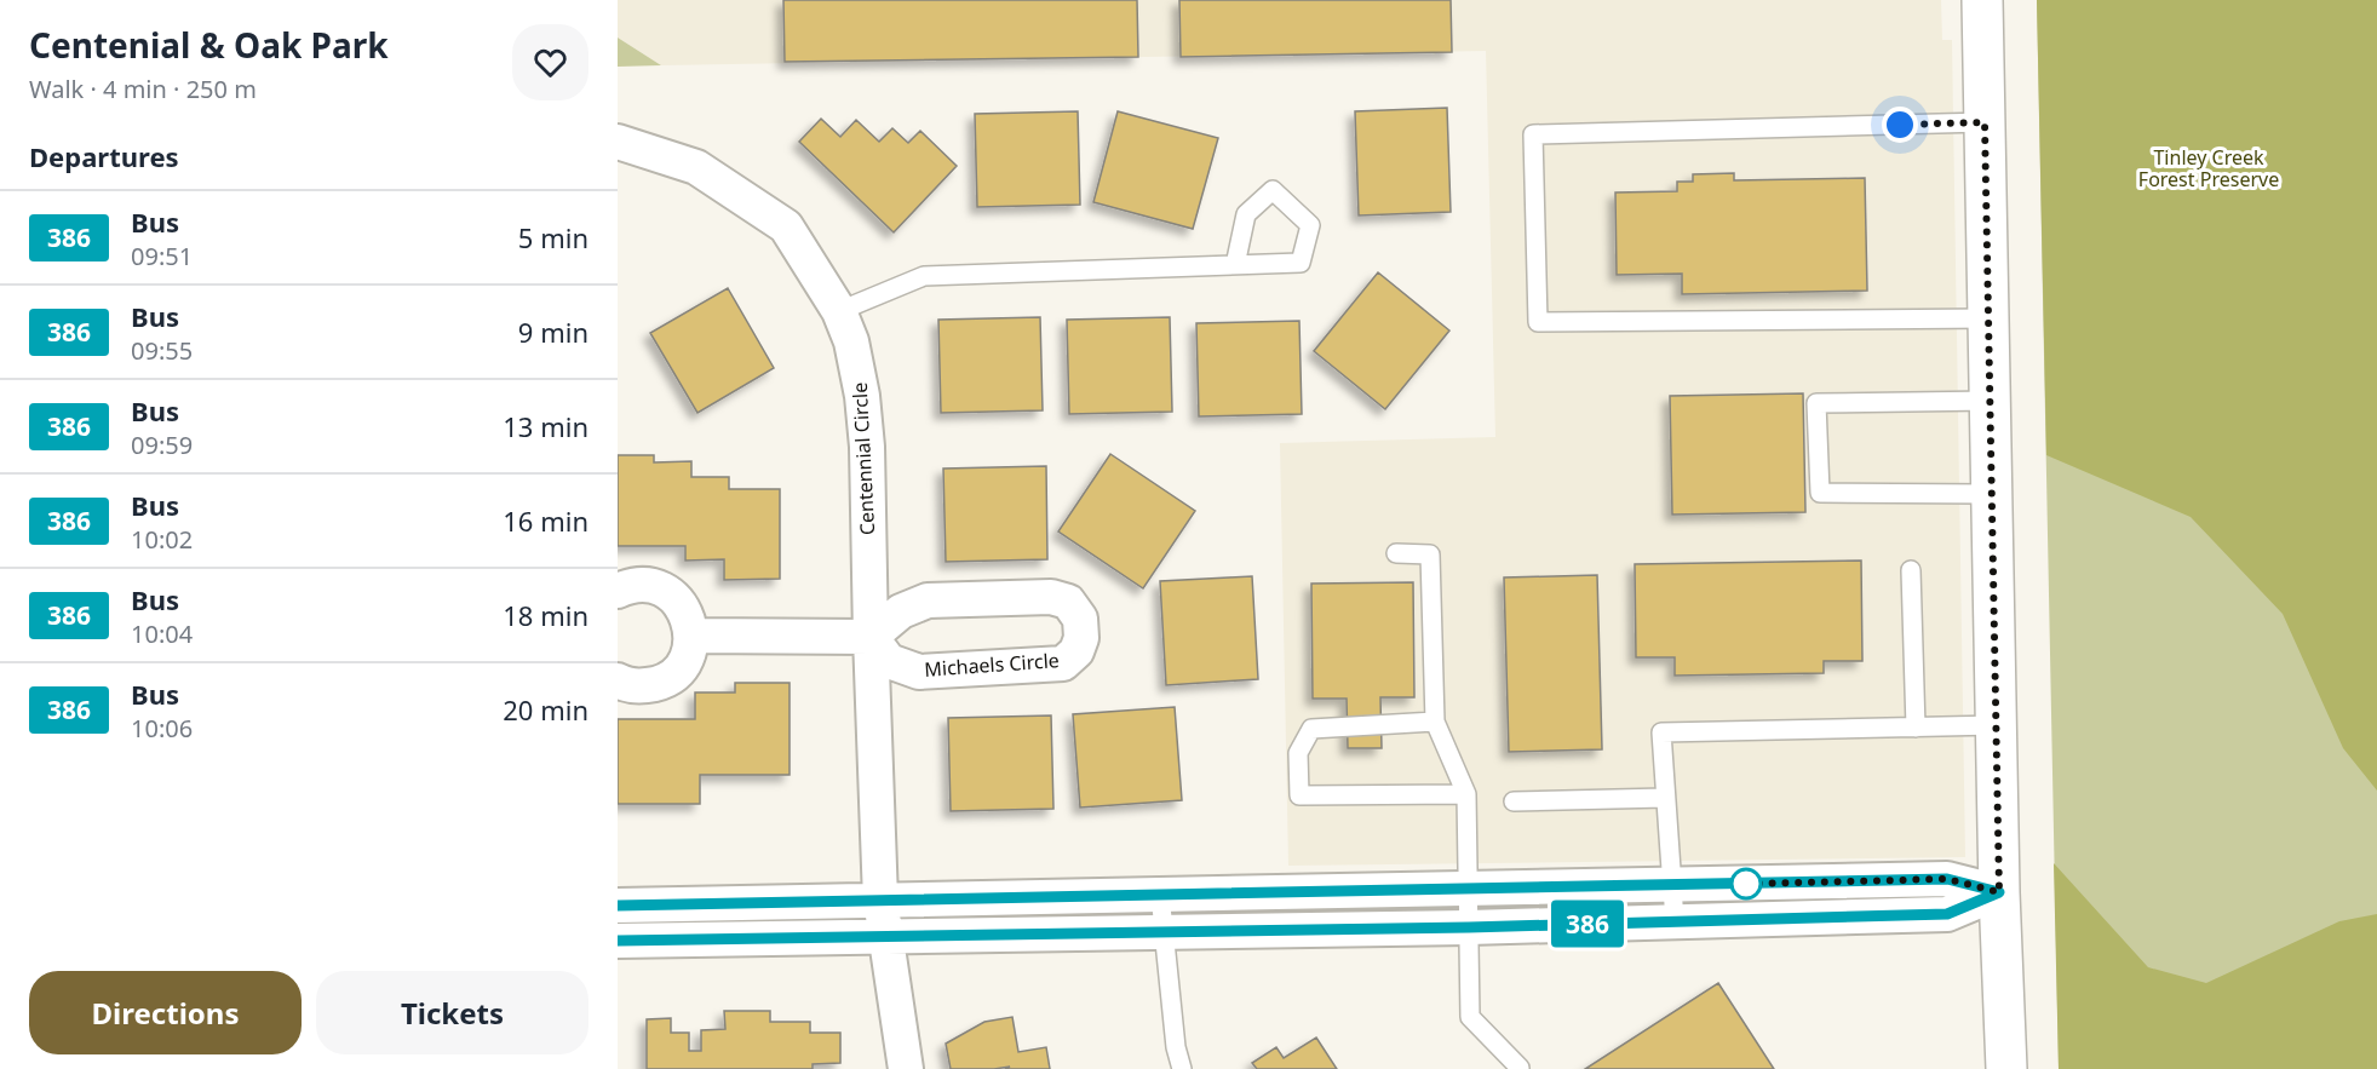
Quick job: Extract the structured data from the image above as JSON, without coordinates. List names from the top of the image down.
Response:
{
  "streets": {
    "street": ["Centennial Circle", "Michaels Circle"]
  },
  "crossings": [
    ["Centennial Circle", "Michaels Circle"]
  ],
  "parks": ["Tinley Creek Forest Preserve"],
  "lines": ["bus line 386"],
  "page": {
    "heading": [
      ["Centenial & Oak Park", "Walk · 4 min · 250 m"],
      "Departures"
    ],
    "on_map": "386",
    "list": [
      {
        "mark": "386",
        "name": "Bus",
        "note": "09:51",
        "value": "5 min"
      },
      {
        "mark": "386",
        "name": "Bus",
        "note": "09:55",
        "value": "9 min"
      },
      {
        "mark": "386",
        "name": "Bus",
        "note": "09:59",
        "value": "13 min"
      },
      {
        "mark": "386",
        "name": "Bus",
        "note": "10:02",
        "value": "16 min"
      },
      {
        "mark": "386",
        "name": "Bus",
        "note": "10:04",
        "value": "18 min"
      },
      {
        "mark": "386",
        "name": "Bus",
        "note": "10:06",
        "value": "20 min"
      }
    ],
    "buttons": ["Directions", "Tickets"]
  }
}
